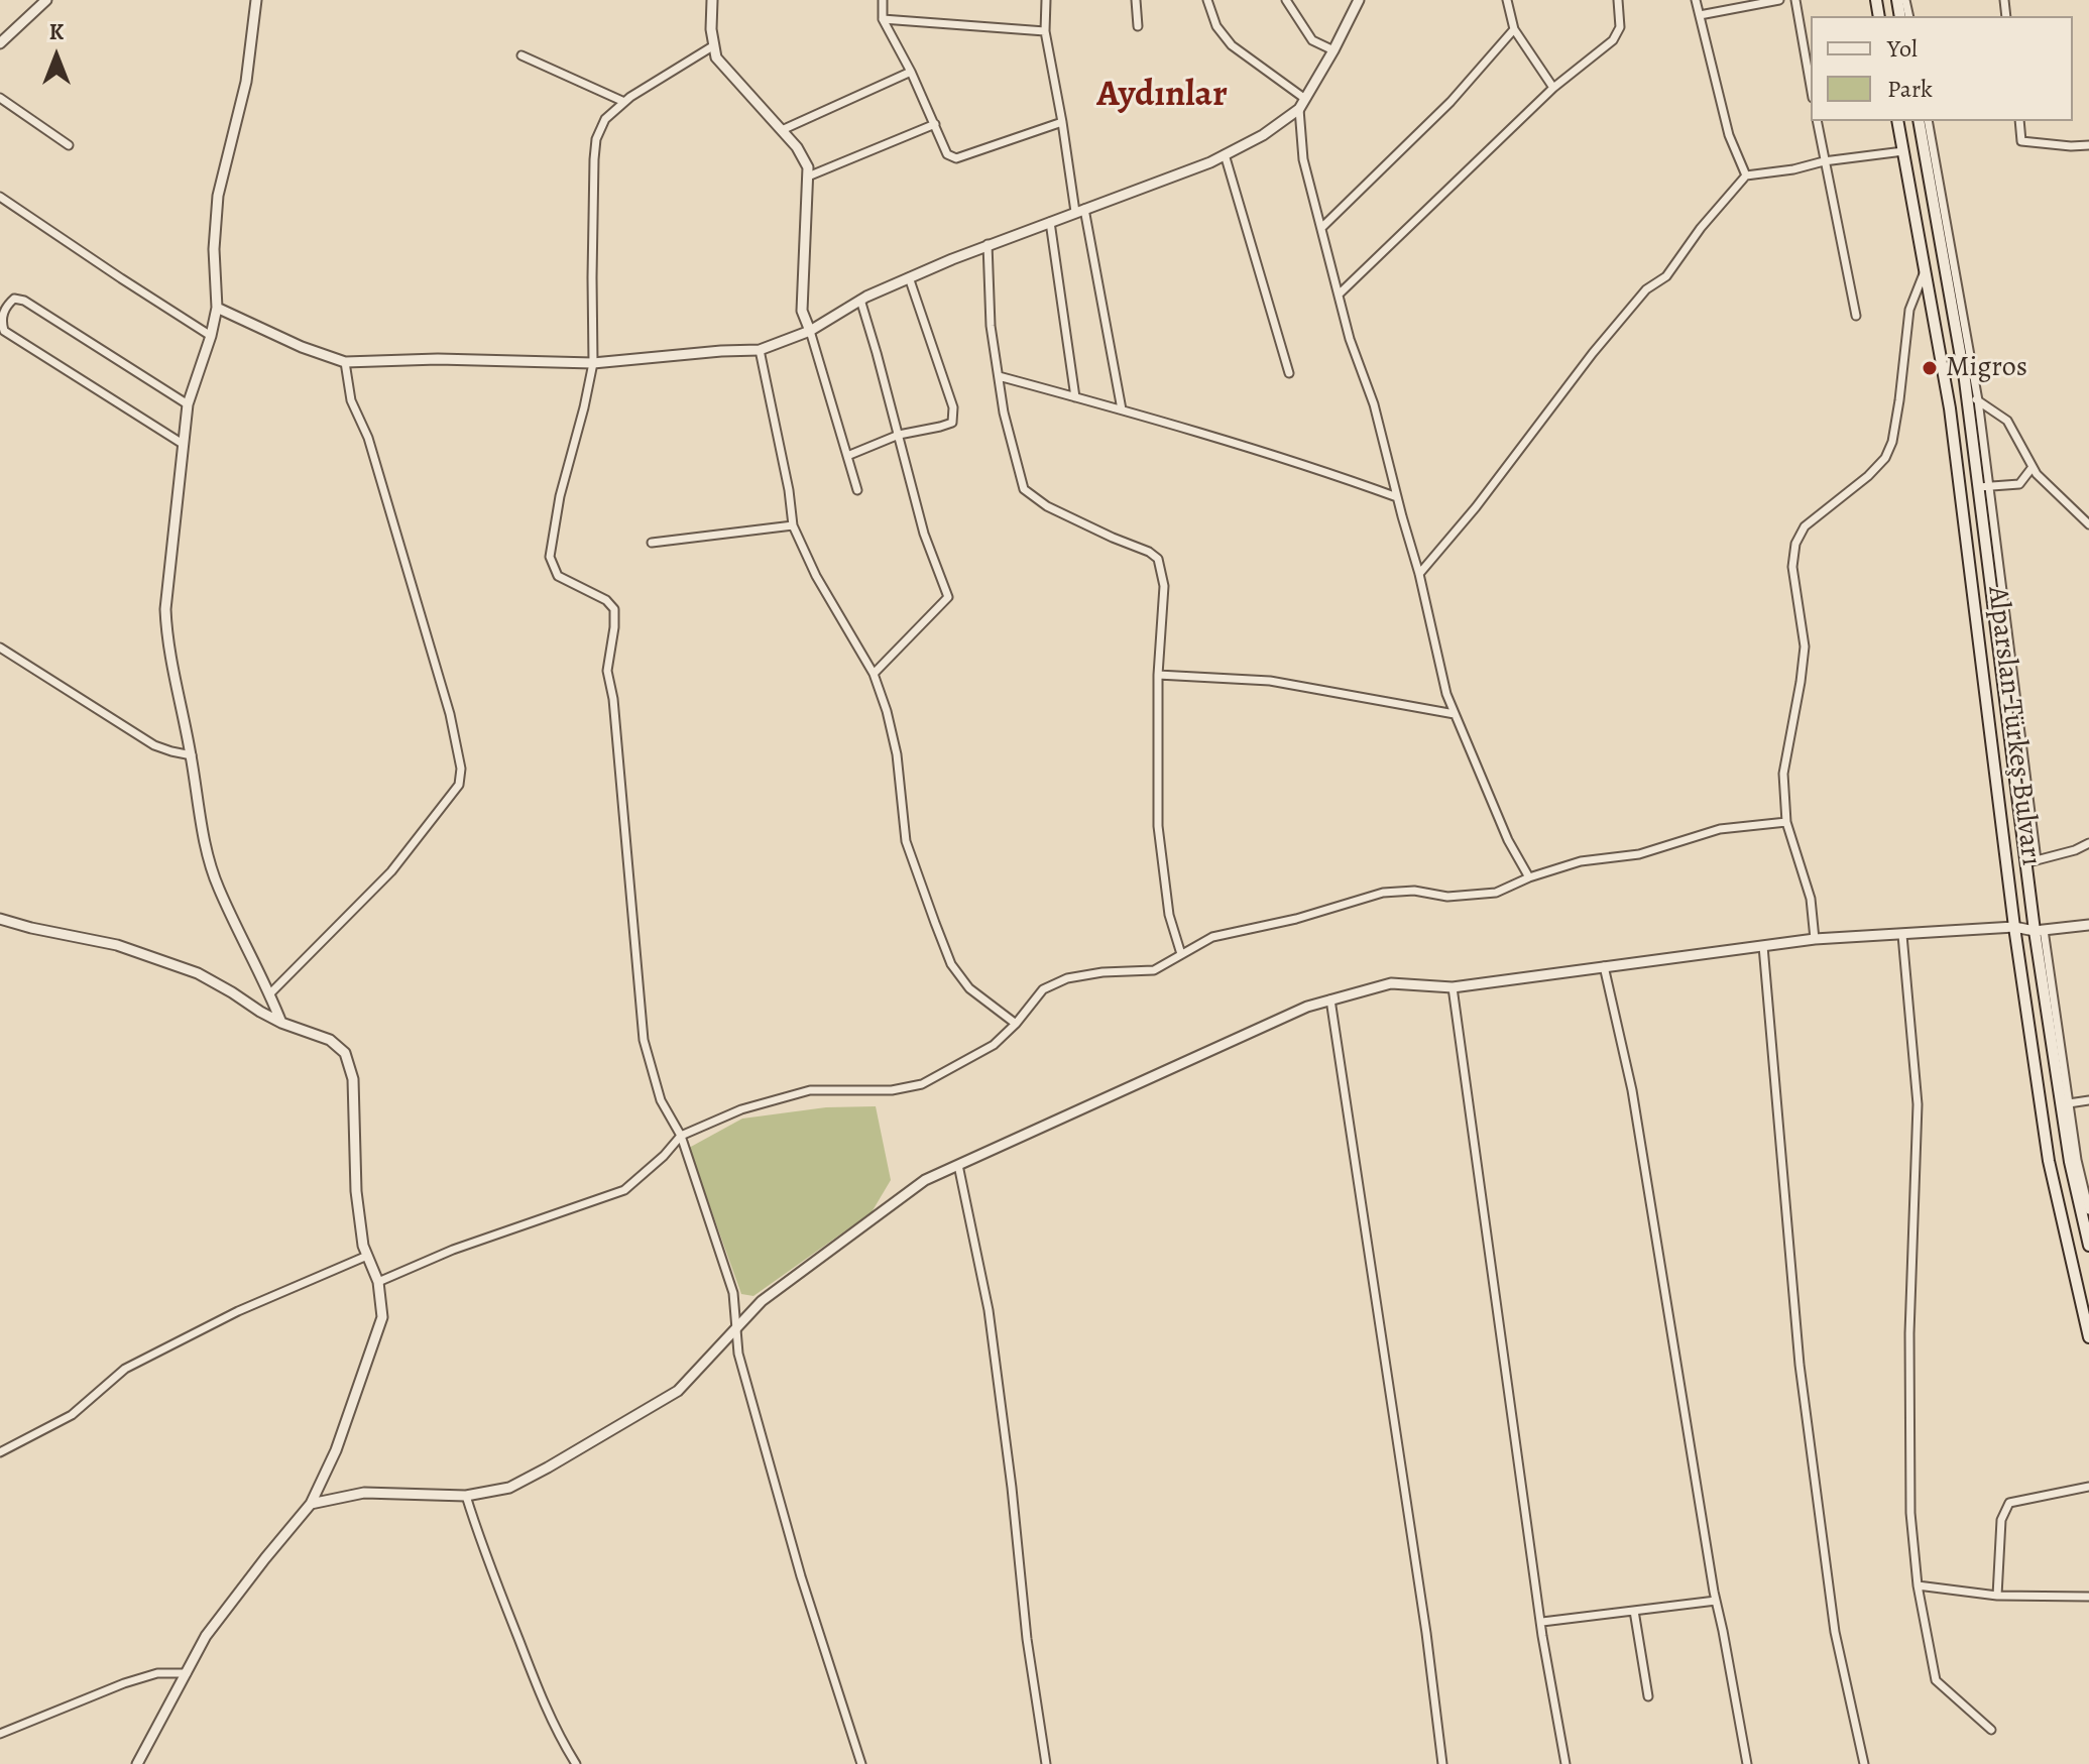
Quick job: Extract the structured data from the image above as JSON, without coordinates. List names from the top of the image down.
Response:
{
  "streets": {
    "main road": ["Alparslan Türkeş Bulvarı"]
  },
  "districts": ["Aydınlar"],
  "places": ["Migros"],
  "legend": ["Yol", "Park"],
  "north": "top"
}
